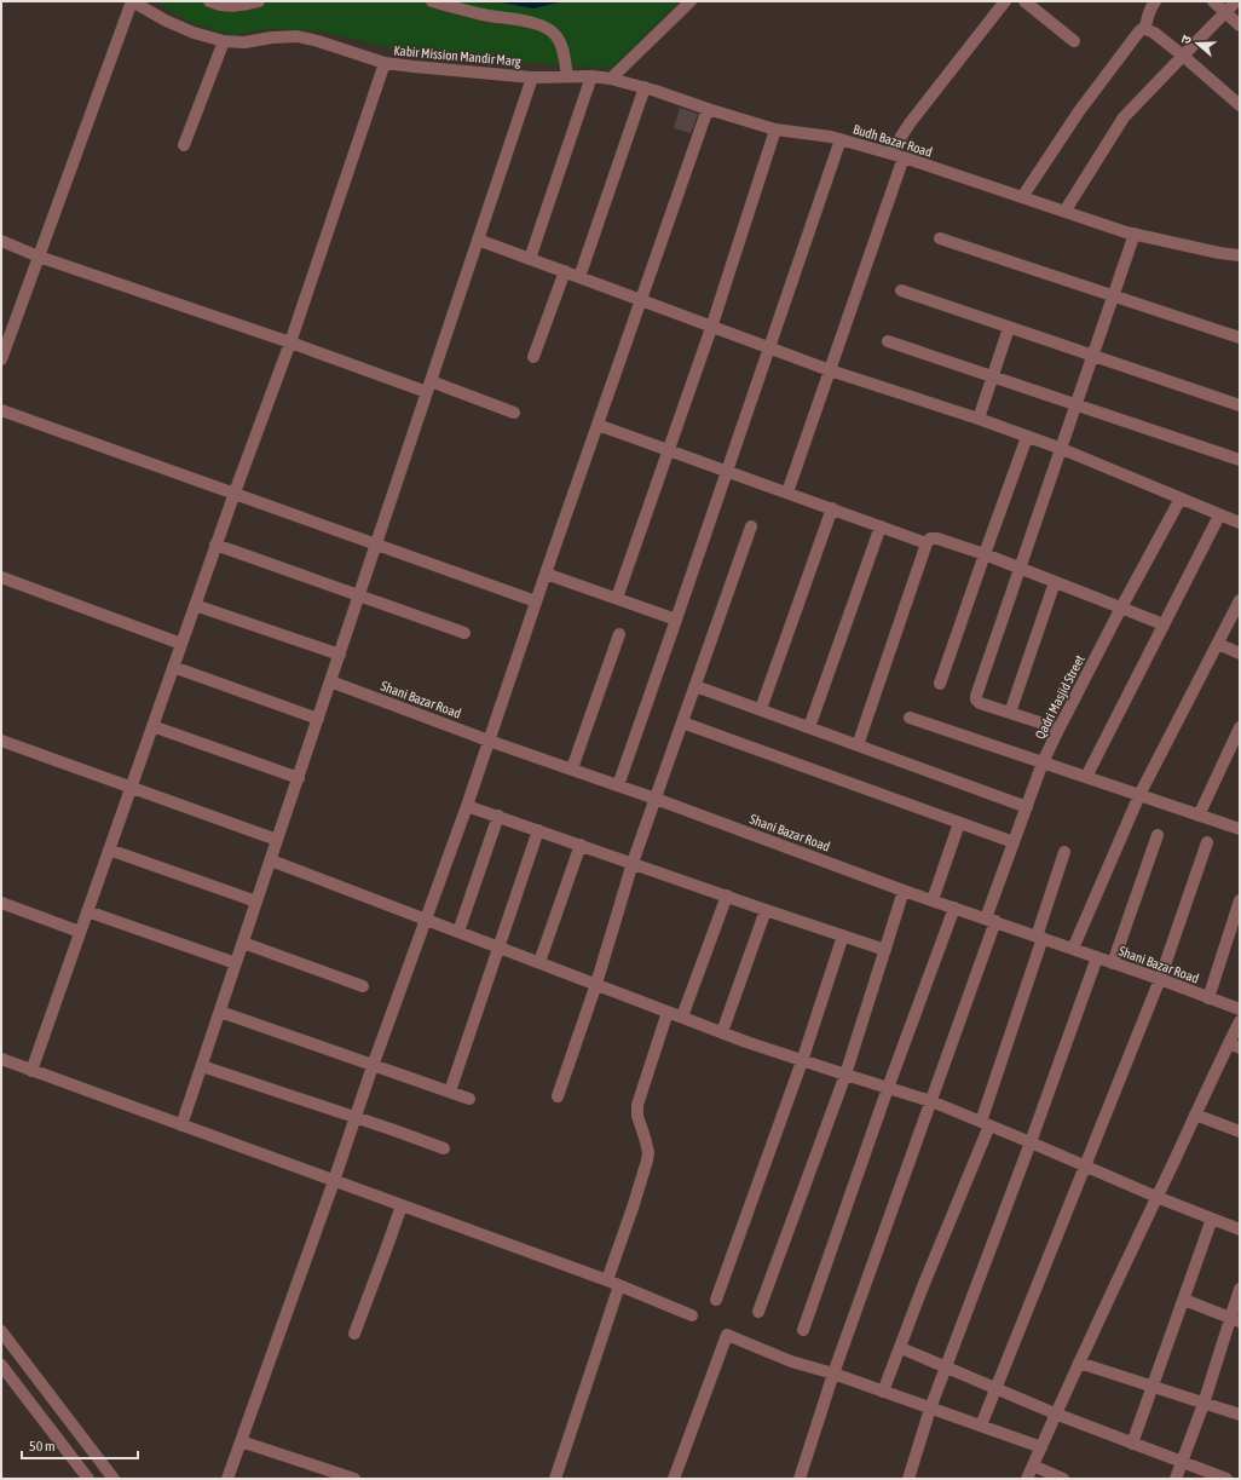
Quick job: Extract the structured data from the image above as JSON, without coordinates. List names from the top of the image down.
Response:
{
  "streets": {
    "street": [
      "Kabir Mission Mandir Marg",
      "Budh Bazar Road",
      "Qadri Masjid Street",
      "Shani Bazar Road"
    ]
  },
  "crossings": [
    ["Kabir Mission Mandir Marg", "Budh Bazar Road"],
    ["Qadri Masjid Street", "Shani Bazar Road"]
  ],
  "scale_bar": "50 m",
  "north": "left"
}
